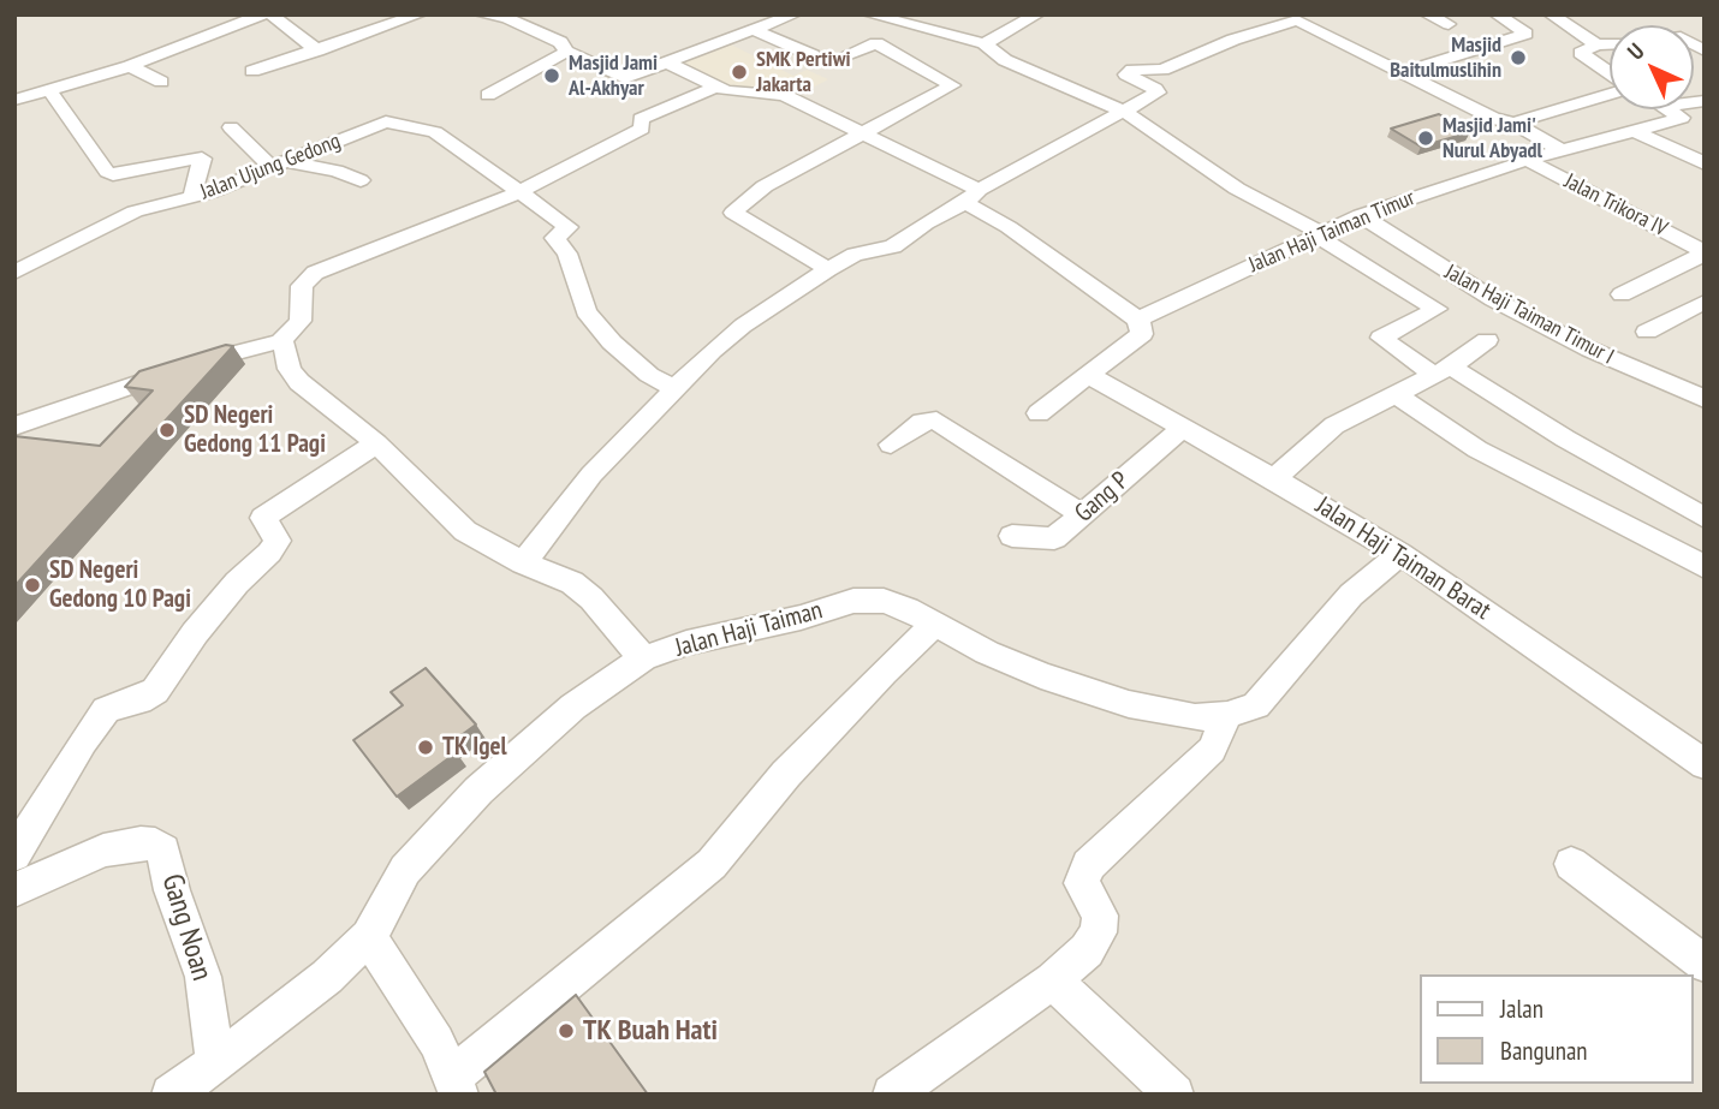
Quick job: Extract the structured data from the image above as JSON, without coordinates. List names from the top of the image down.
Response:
{
  "streets": {
    "street": [
      "Jalan Ujung Gedong",
      "Jalan Trikora IV",
      "Jalan Haji Taiman Timur",
      "Jalan Haji Taiman Timur I",
      "Gang P",
      "Jalan Haji Taiman Barat",
      "Jalan Haji Taiman",
      "Gang Noan"
    ]
  },
  "crossings": [
    ["Jalan Trikora IV", "Jalan Haji Taiman Timur"],
    ["Jalan Haji Taiman Timur", "Jalan Haji Taiman Timur I"],
    ["Gang P", "Jalan Haji Taiman Barat"],
    ["Jalan Haji Taiman Barat", "Jalan Haji Taiman"],
    ["Jalan Haji Taiman", "Gang Noan"]
  ],
  "places": [
    "Masjid Baitulmuslihin",
    "SMK Pertiwi Jakarta",
    "Masjid Jami Al-Akhyar",
    "Masjid Jami' Nurul Abyadl",
    "SD Negeri Gedong 11 Pagi",
    "SD Negeri Gedong 10 Pagi",
    "TK Igel",
    "TK Buah Hati"
  ],
  "legend": ["Jalan", "Bangunan"],
  "north": "top left"
}
